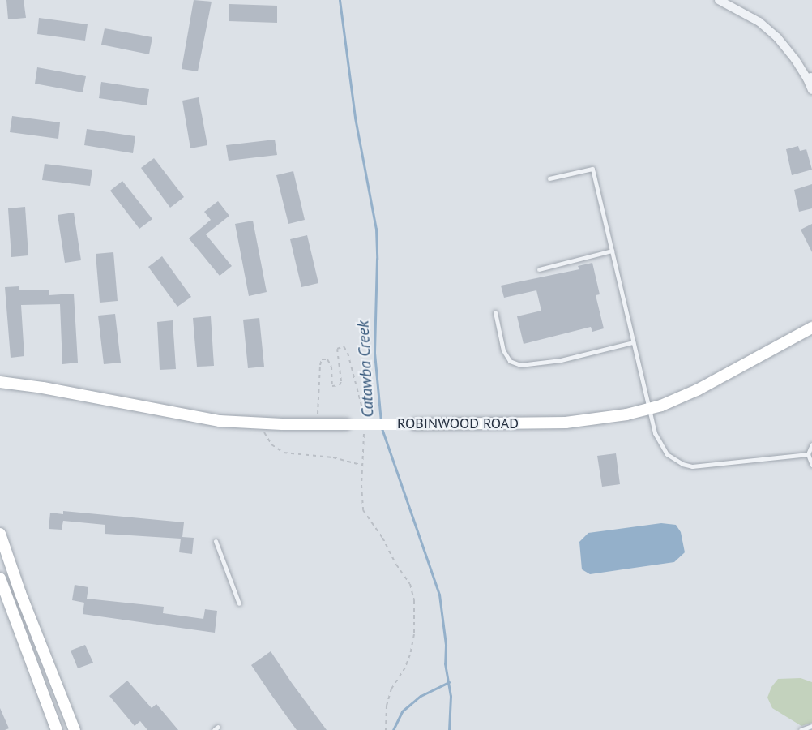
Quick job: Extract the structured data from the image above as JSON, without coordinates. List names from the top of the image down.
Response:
{
  "streets": {
    "main road": ["ROBINWOOD ROAD"]
  },
  "water": ["Catawba Creek"]
}
